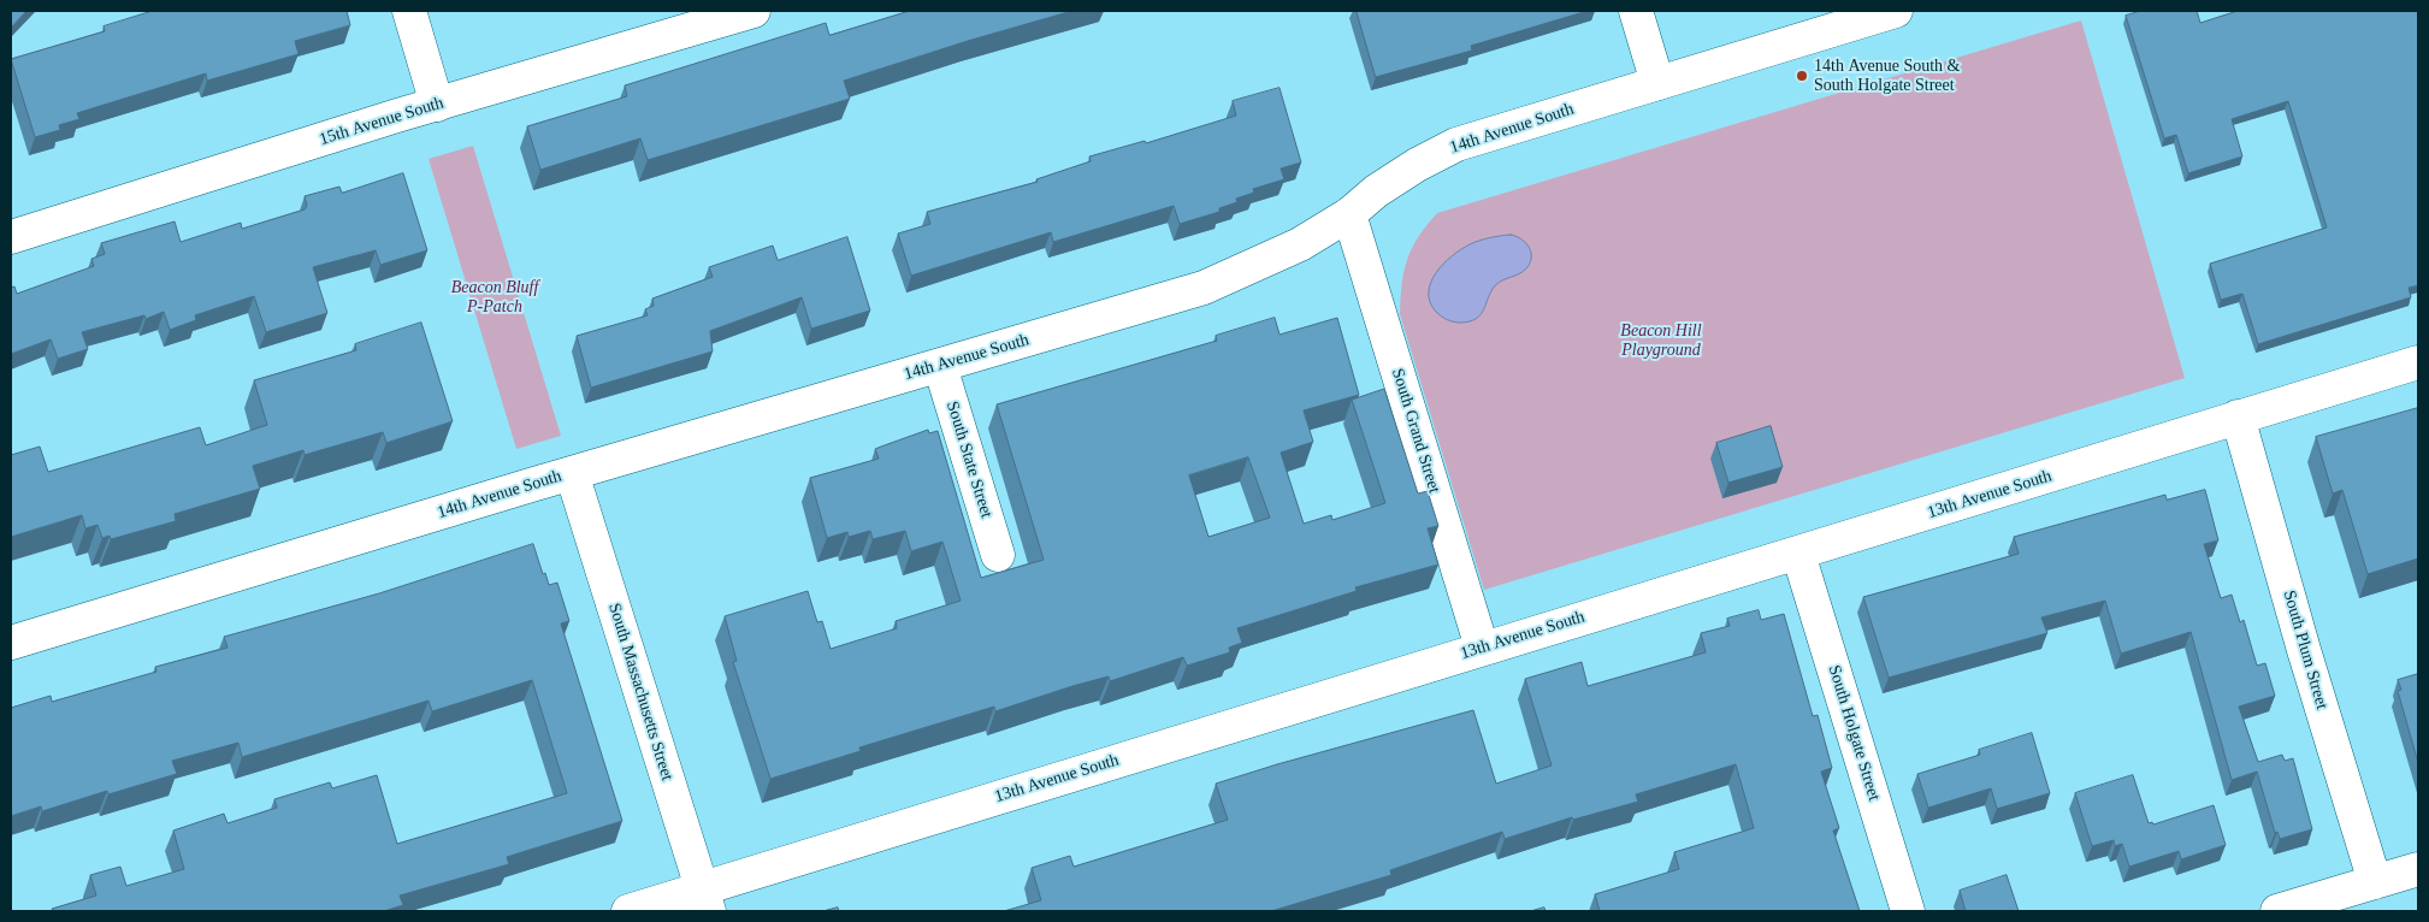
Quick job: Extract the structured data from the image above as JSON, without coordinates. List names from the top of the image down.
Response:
{
  "streets": {
    "street": [
      "15th Avenue South",
      "14th Avenue South",
      "South Grand Street",
      "South State Street",
      "13th Avenue South",
      "South Plum Street",
      "South Massachusetts Street",
      "South Holgate Street"
    ]
  },
  "crossings": [
    ["14th Avenue South", "South Grand Street"],
    ["14th Avenue South", "South State Street"],
    ["14th Avenue South", "South Massachusetts Street"],
    ["South Grand Street", "13th Avenue South"],
    ["13th Avenue South", "South Plum Street"],
    ["13th Avenue South", "South Massachusetts Street"],
    ["13th Avenue South", "South Holgate Street"]
  ],
  "parks": ["Beacon Bluff P-Patch", "Beacon Hill Playground"],
  "places": ["14th Avenue South & South Holgate Street"]
}
